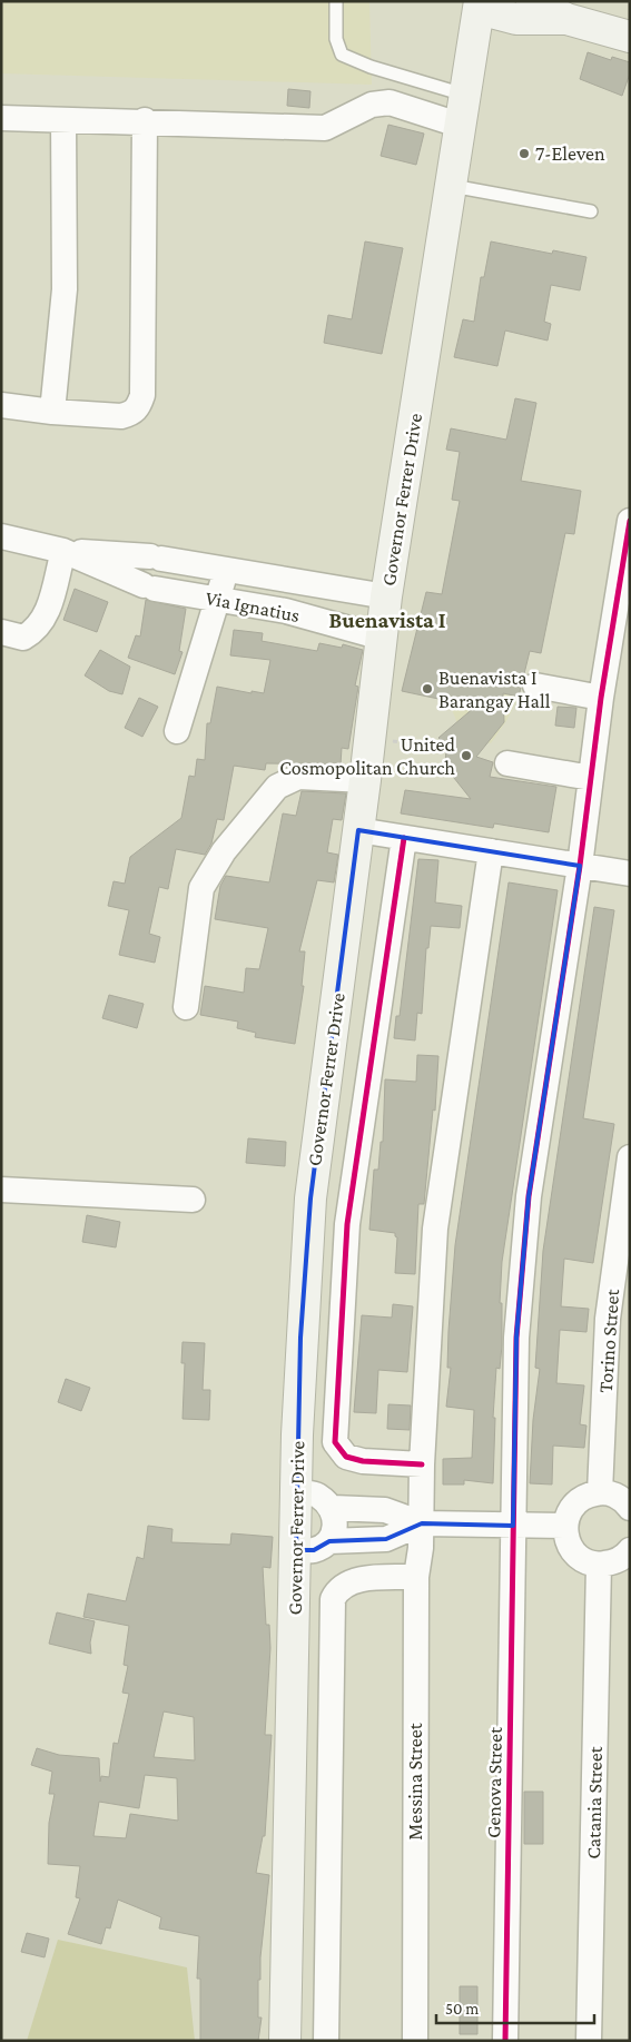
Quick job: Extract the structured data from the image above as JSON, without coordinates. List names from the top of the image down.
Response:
{
  "streets": {
    "main road": ["Governor Ferrer Drive"],
    "street": [
      "Via Ignatius",
      "Torino Street",
      "Messina Street",
      "Genova Street",
      "Catania Street"
    ]
  },
  "crossings": [
    ["Governor Ferrer Drive", "Via Ignatius"]
  ],
  "districts": ["Buenavista I"],
  "places": ["7-Eleven", "Buenavista I Barangay Hall", "United Cosmopolitan Church"],
  "scale_bar": "50 m"
}
